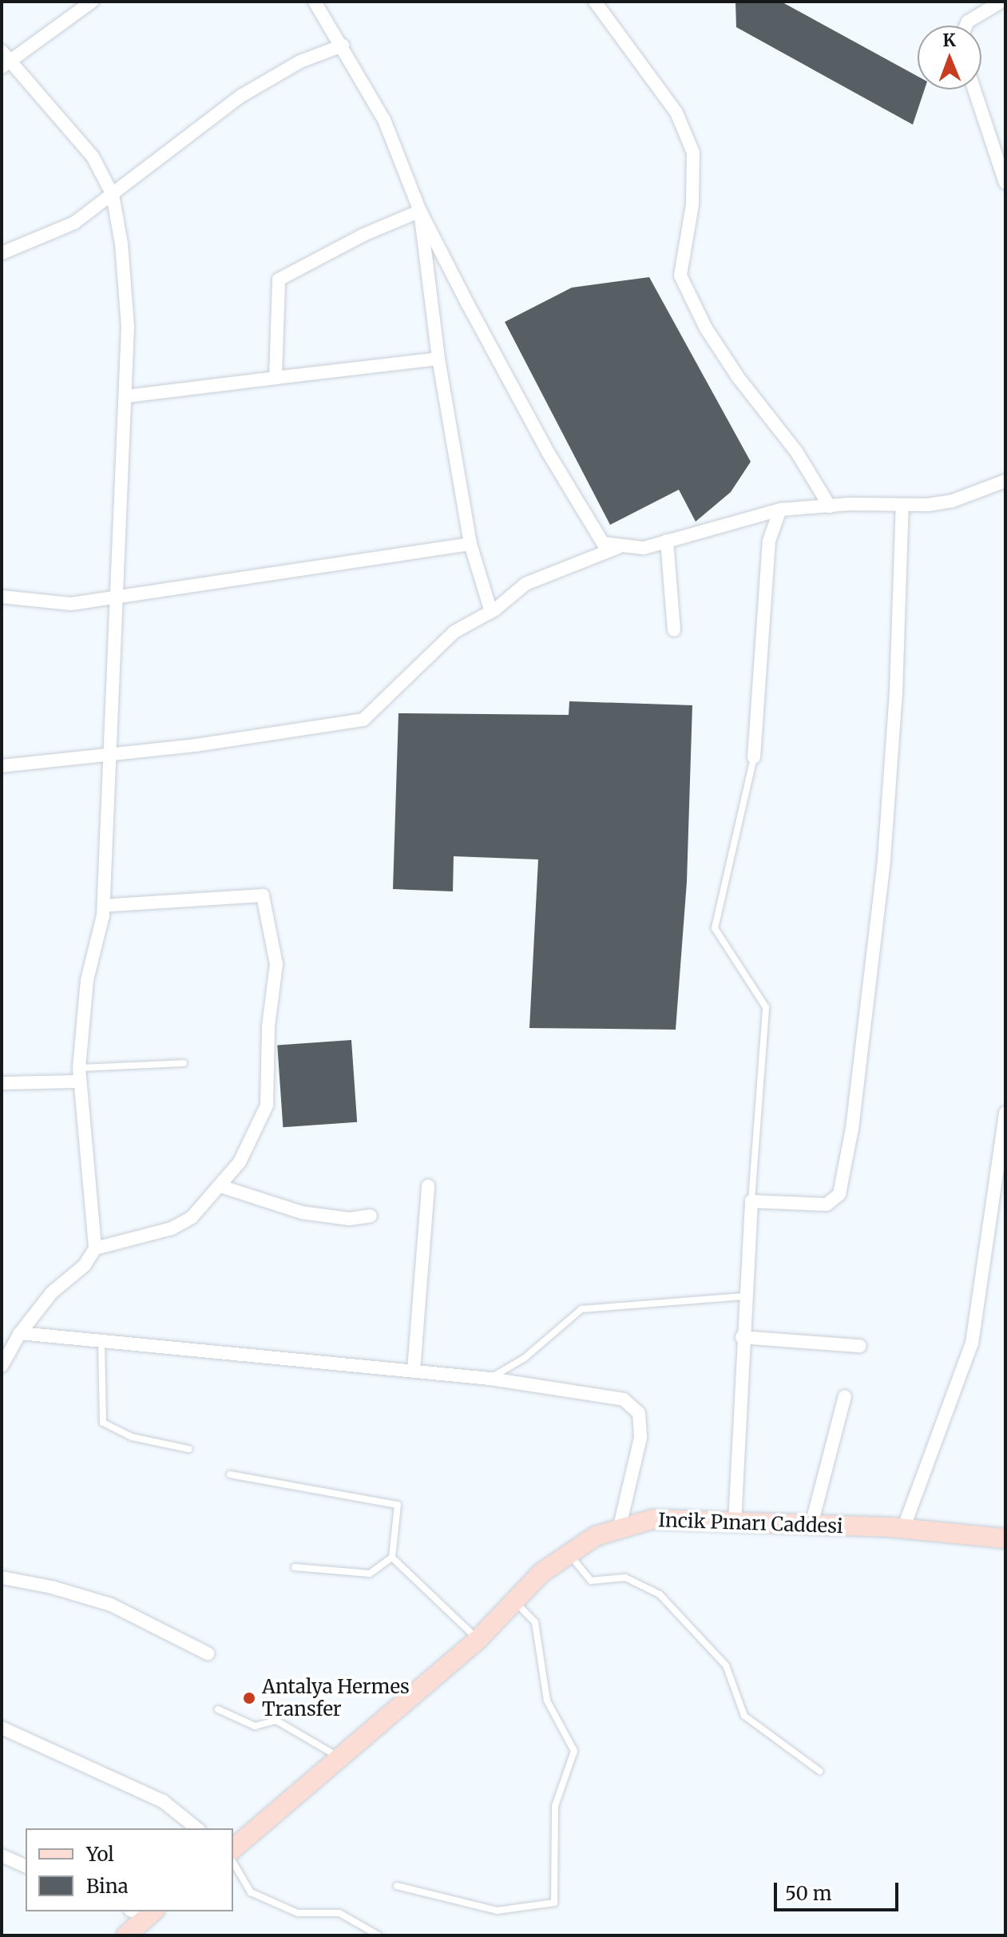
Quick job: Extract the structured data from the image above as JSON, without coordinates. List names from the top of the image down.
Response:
{
  "streets": {
    "main road": ["Incik Pınarı Caddesi"]
  },
  "places": ["Antalya Hermes Transfer"],
  "legend": ["Yol", "Bina"],
  "scale_bar": "50 m",
  "north": "top"
}
